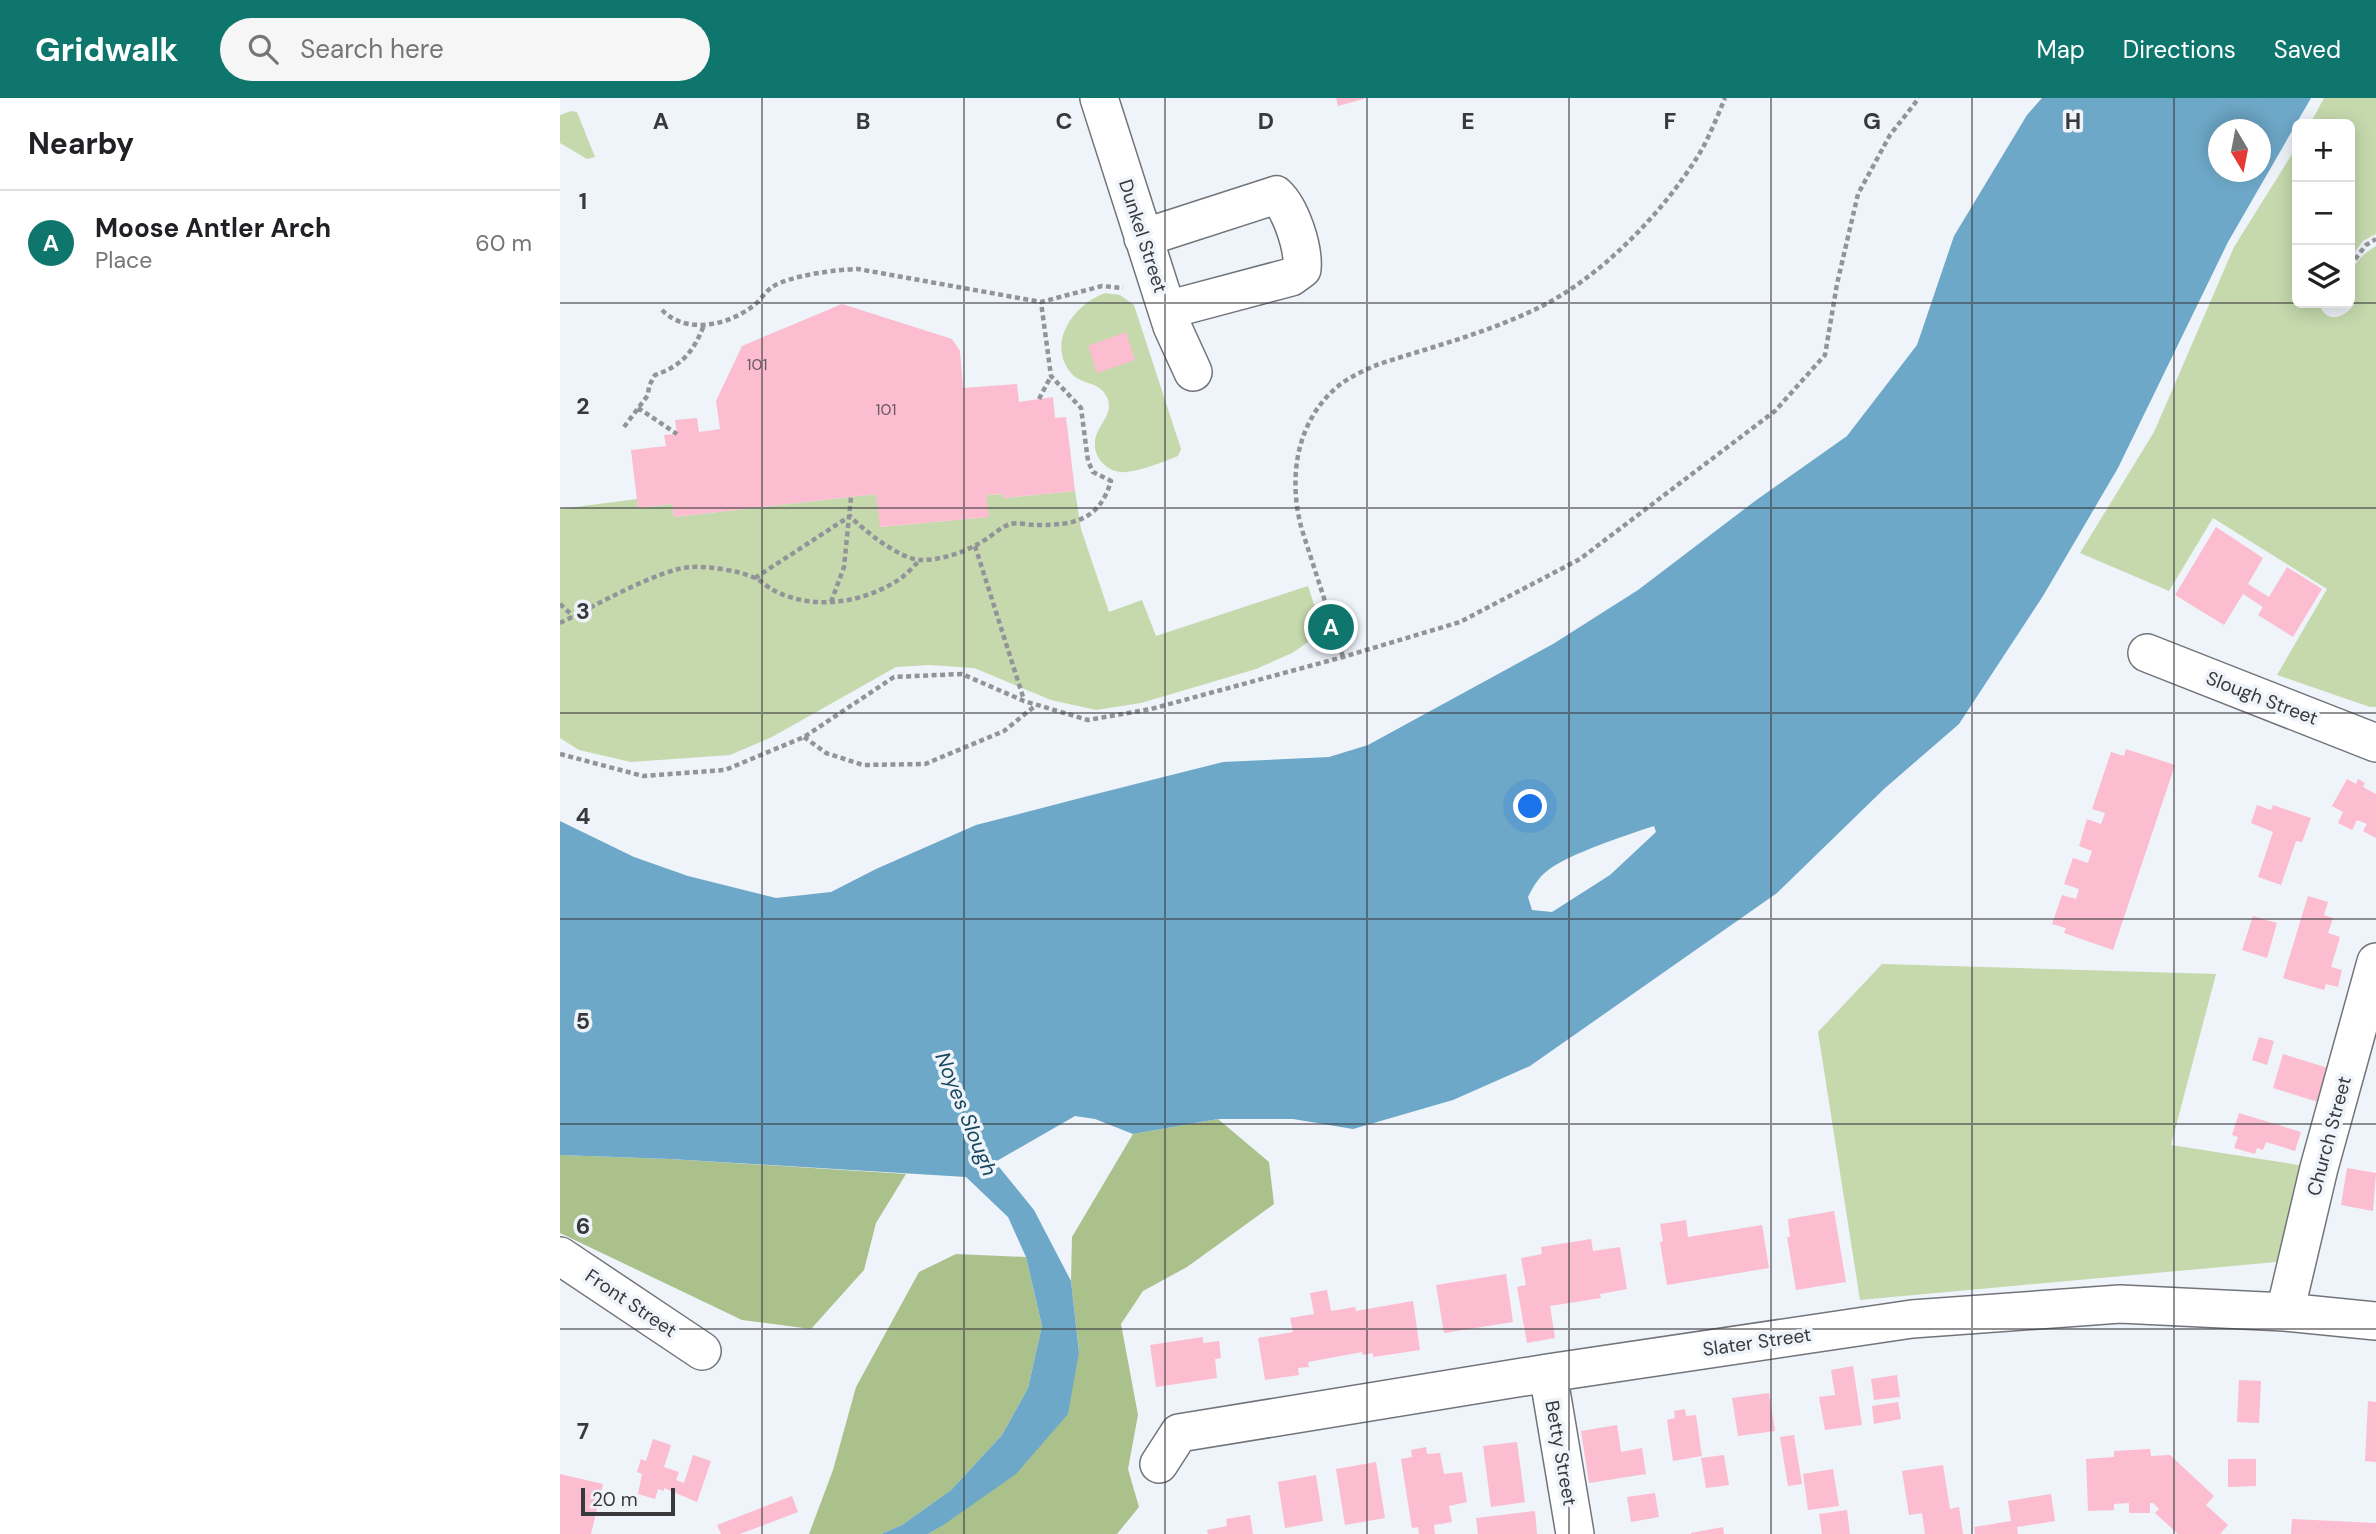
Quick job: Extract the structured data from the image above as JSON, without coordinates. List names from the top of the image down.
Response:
{
  "streets": {
    "street": [
      "Dunkel Street",
      "Slough Street",
      "Church Street",
      "Front Street",
      "Slater Street",
      "Betty Street"
    ]
  },
  "crossings": [
    ["Church Street", "Slater Street"],
    ["Slater Street", "Betty Street"]
  ],
  "water": ["Noyes Slough"],
  "house_numbers": ["101", "101"],
  "scale_bar": "20 m",
  "north": "bottom",
  "page": {
    "header": "Gridwalk",
    "search": "Search here",
    "nav": ["Map", "Directions", "Saved"],
    "heading": "Nearby",
    "map_buttons": ["+", "−"],
    "list": [
      {
        "mark": "A",
        "name": "Moose Antler Arch",
        "note": "Place",
        "value": "60 m"
      }
    ],
    "pins": "A",
    "scale": "20 m"
  },
  "grid": {
    "columns": [
      "A",
      "B",
      "C",
      "D",
      "E",
      "F",
      "G",
      "H"
    ],
    "rows": [
      "1",
      "2",
      "3",
      "4",
      "5",
      "6",
      "7"
    ]
  }
}
